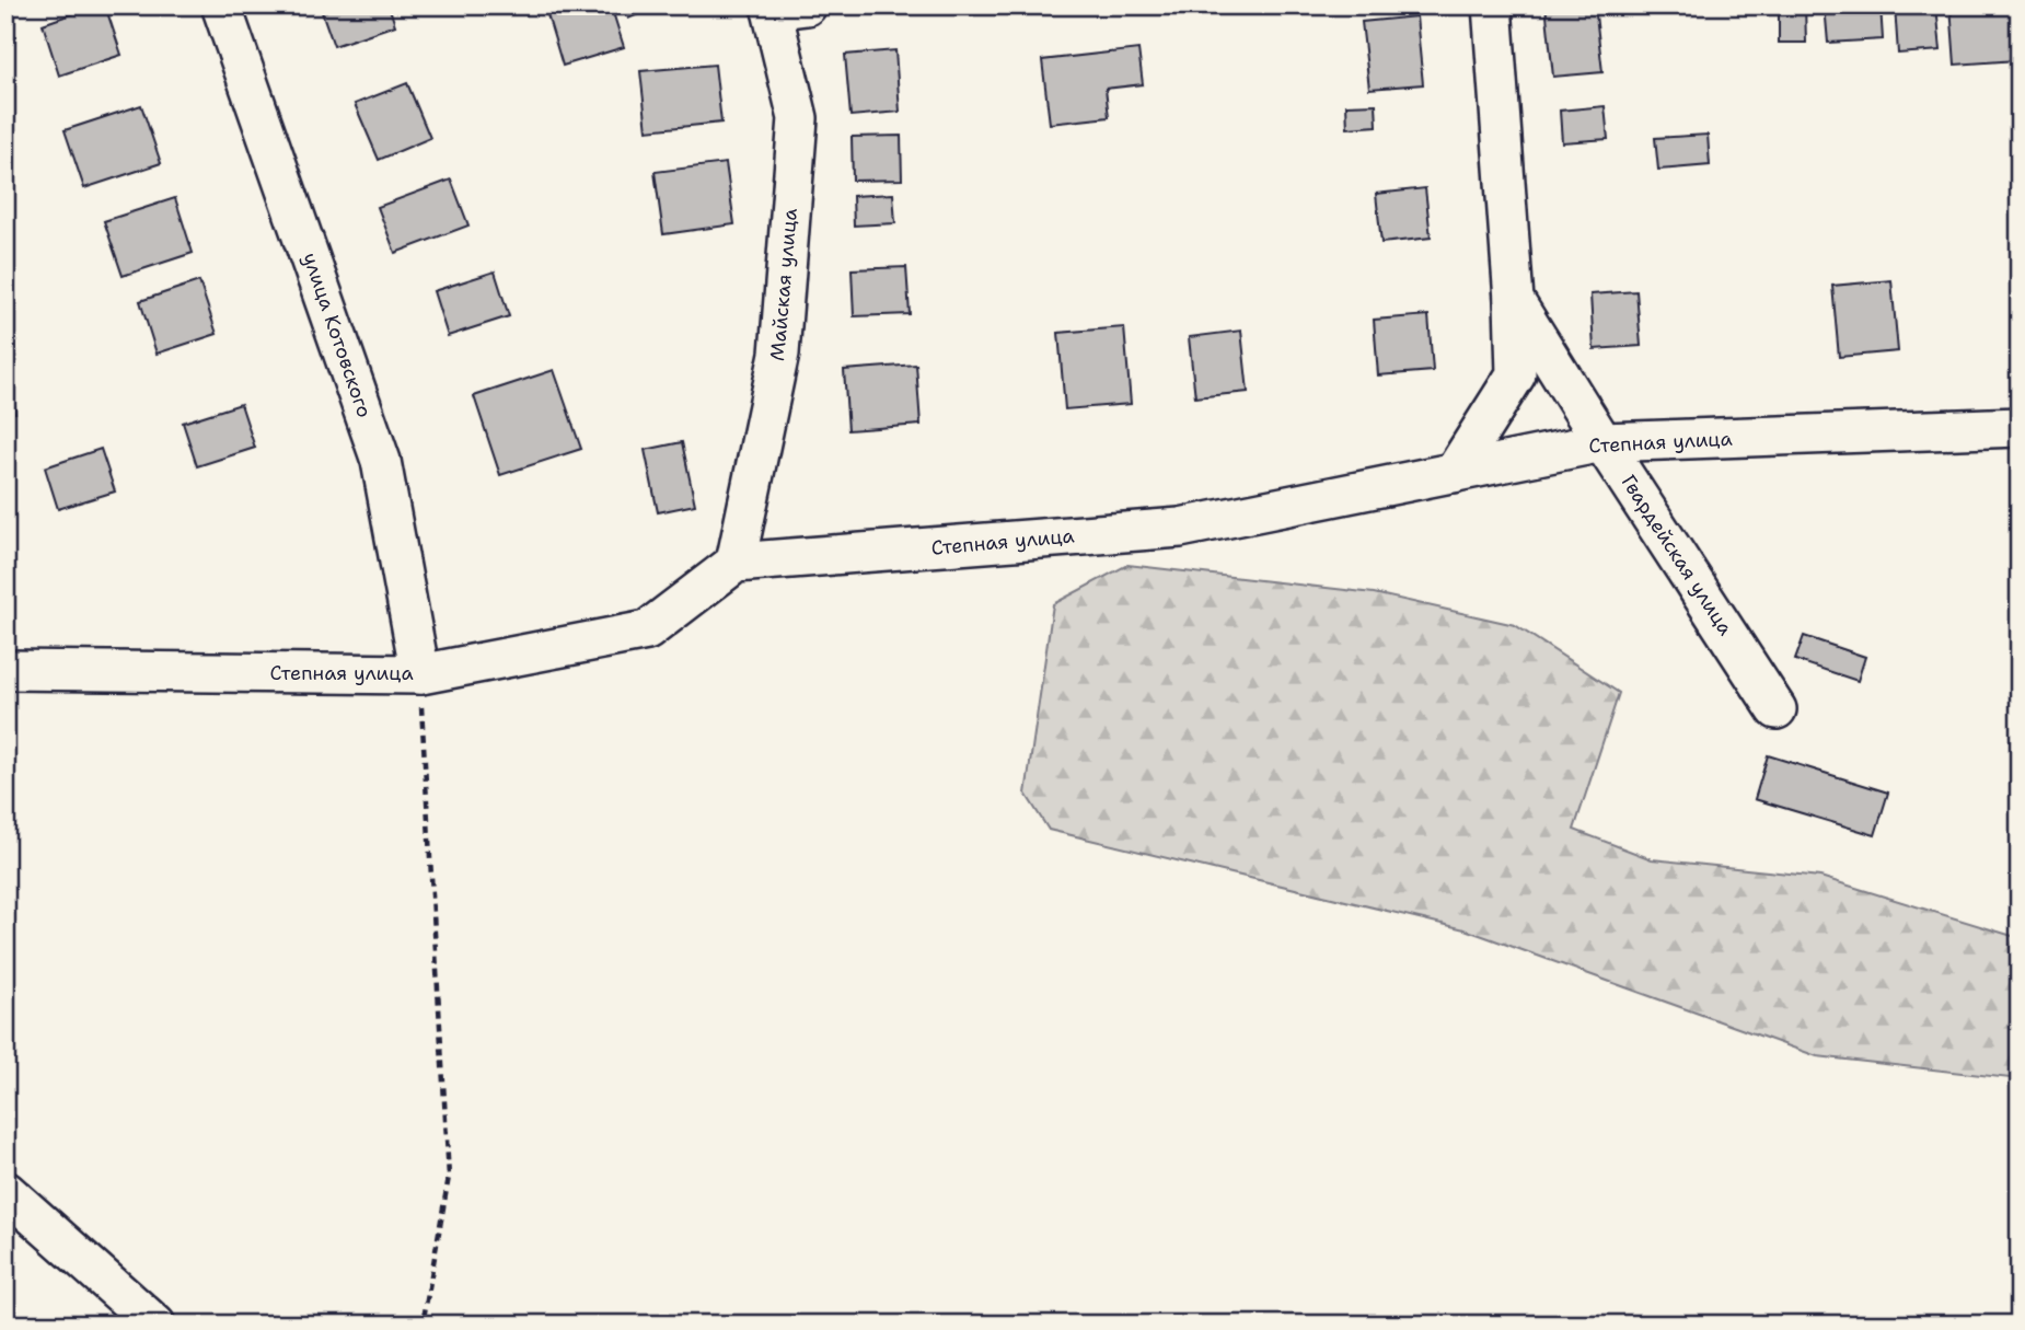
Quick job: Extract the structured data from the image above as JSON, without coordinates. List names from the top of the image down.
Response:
{
  "streets": {
    "street": [
      "Майская улица",
      "улица Котовского",
      "Степная улица",
      "Гвардейская улица"
    ]
  },
  "crossings": [
    ["Майская улица", "Степная улица"],
    ["улица Котовского", "Степная улица"],
    ["Степная улица", "Гвардейская улица"]
  ]
}
